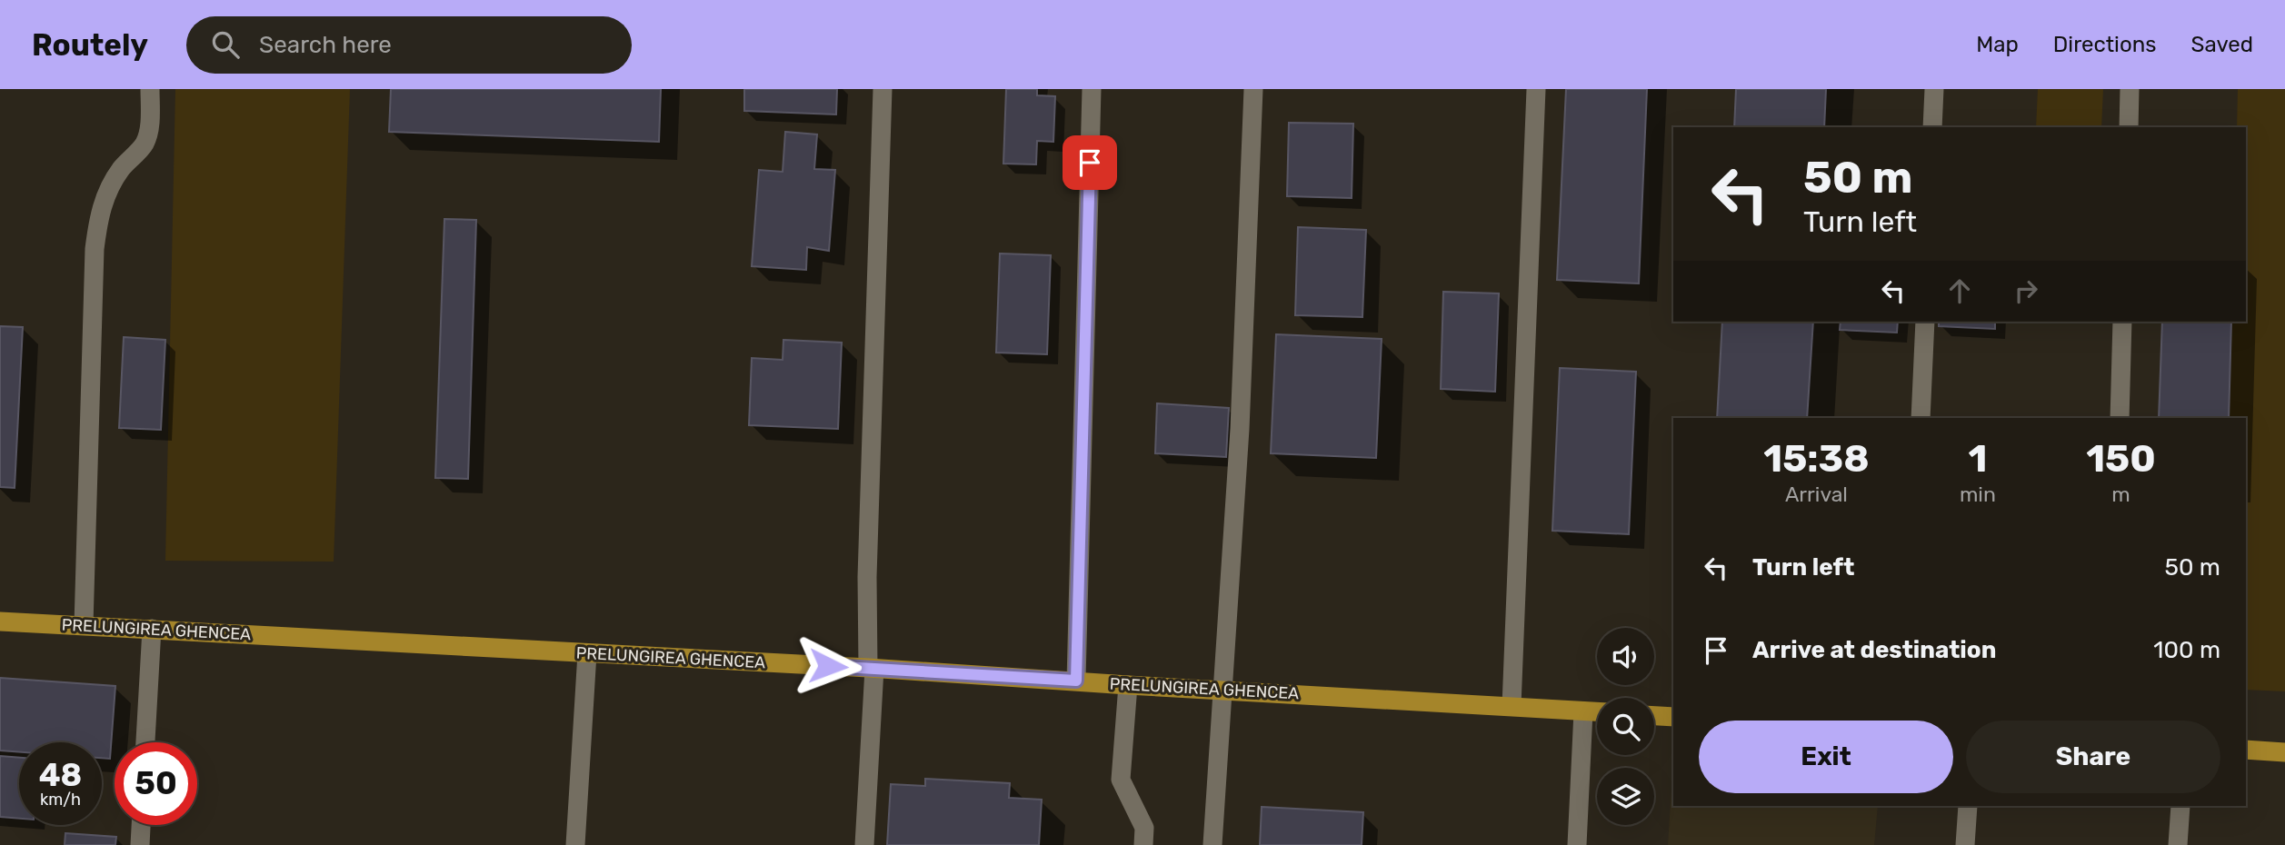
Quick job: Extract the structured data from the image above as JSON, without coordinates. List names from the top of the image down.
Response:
{
  "streets": {
    "main road": ["PRELUNGIREA GHENCEA"]
  },
  "page": {
    "header": "Routely",
    "search": "Search here",
    "nav": ["Map", "Directions", "Saved"],
    "turn": ["50 m", "Turn left"],
    "eta": [
      "15:38",
      "Arrival",
      "1",
      "min",
      "150",
      "m"
    ],
    "list": [
      {
        "name": "Turn left",
        "value": "50 m"
      },
      {
        "name": "Arrive at destination",
        "value": "100 m"
      }
    ],
    "buttons": ["Exit", "Share"],
    "speed": "48 km/h",
    "limit": "50"
  }
}
